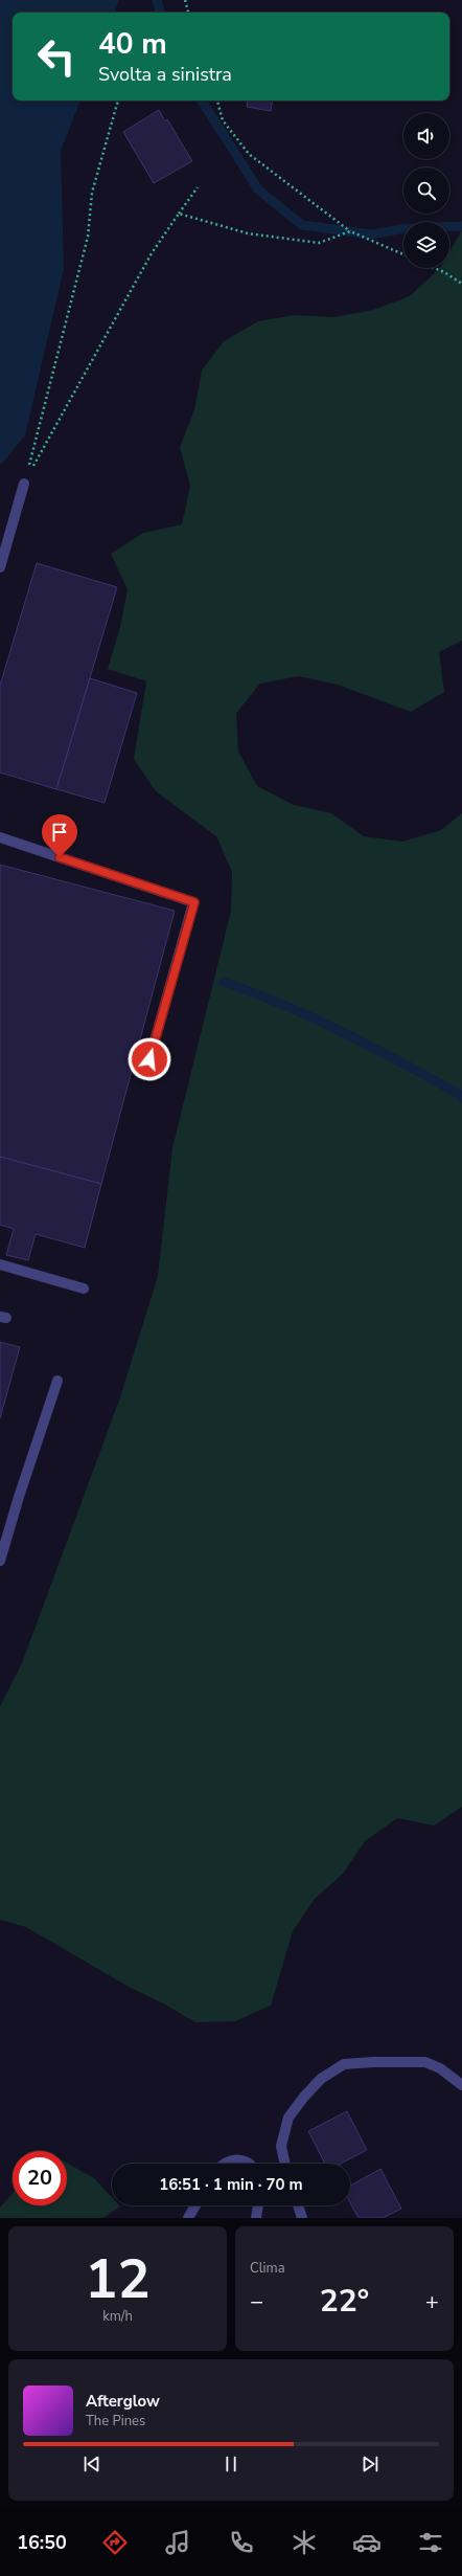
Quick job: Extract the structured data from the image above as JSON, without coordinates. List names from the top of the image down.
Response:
{
  "page": {
    "turn": ["40 m", "Svolta a sinistra"],
    "limit": "20",
    "trip": "16:51 · 1 min · 70 m",
    "tile": [
      ["12", "km/h"],
      "Clima"
    ],
    "heat": ["−", "22°", "+"],
    "song": ["Afterglow", "The Pines"],
    "tabs": "16:50"
  }
}
